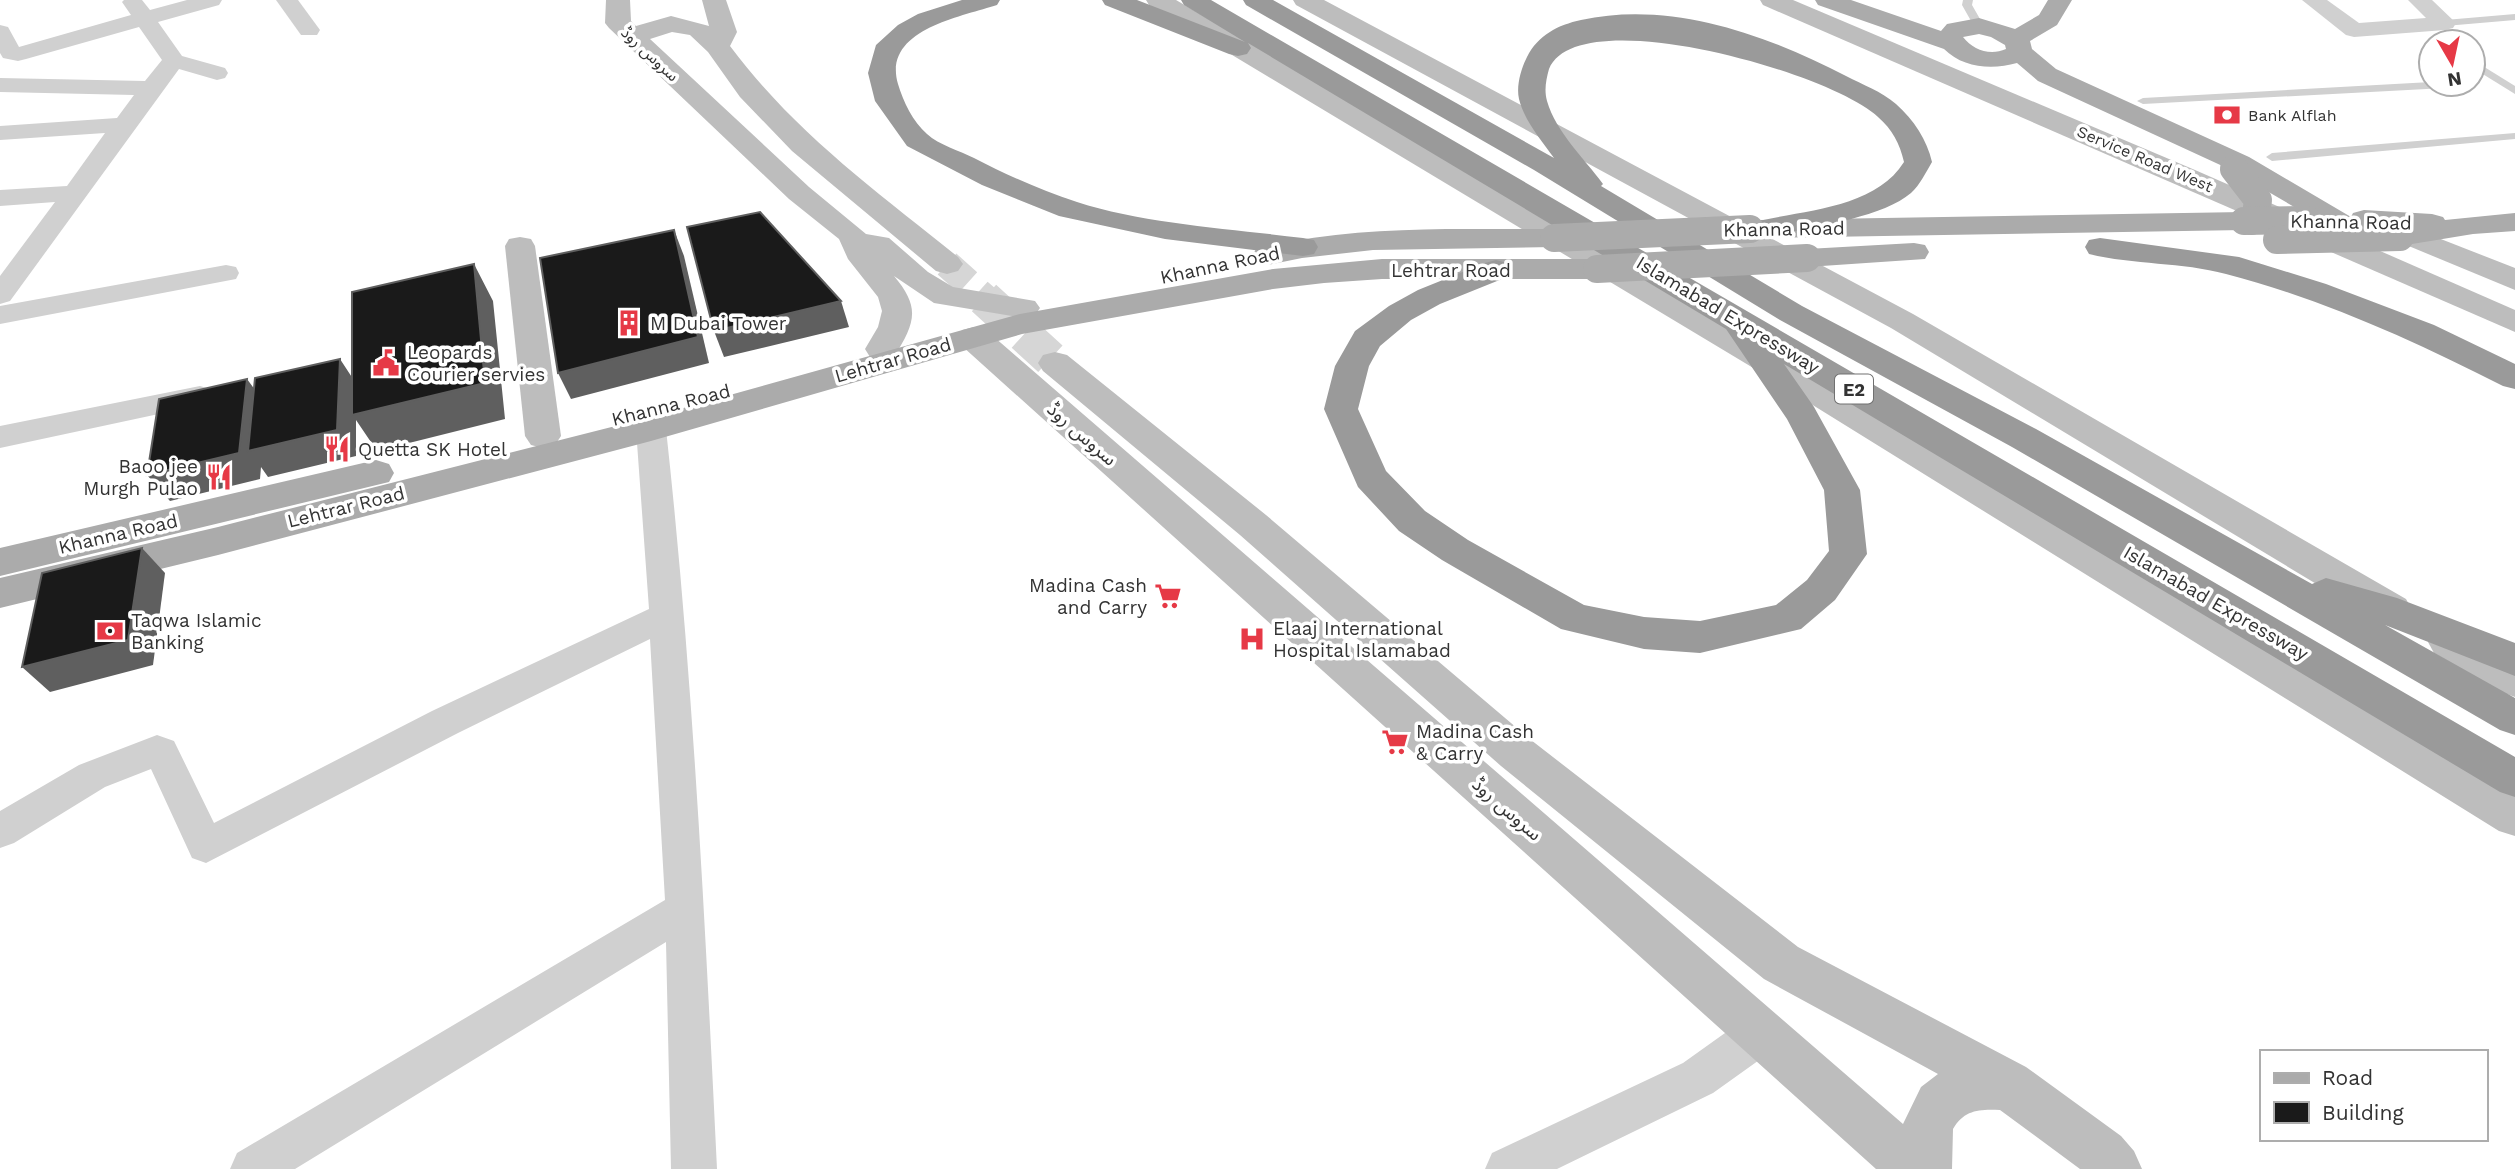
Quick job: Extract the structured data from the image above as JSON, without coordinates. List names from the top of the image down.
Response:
{
  "streets": {
    "highway": ["Islamabad Expressway", "E2"],
    "main road": ["Khanna Road", "Lehtrar Road"],
    "street": ["سروس روڈ", "Service Road West"]
  },
  "crossings": [
    ["سروس روڈ", "Khanna Road"],
    ["سروس روڈ", "Lehtrar Road"],
    ["Khanna Road", "Lehtrar Road"]
  ],
  "places": {
    "bank": ["Bank Alflah", "Taqwa Islamic Banking"],
    "building": ["M Dubai Tower"],
    "public building": ["Leopards Courier servies"],
    "restaurant": ["Quetta SK Hotel", "Baoo jee Murgh Pulao"],
    "supermarket": ["Madina Cash and Carry", "Madina Cash & Carry"],
    "hospital": ["Elaaj International Hospital Islamabad"]
  },
  "legend": ["Road", "Building"],
  "north": "bottom"
}
